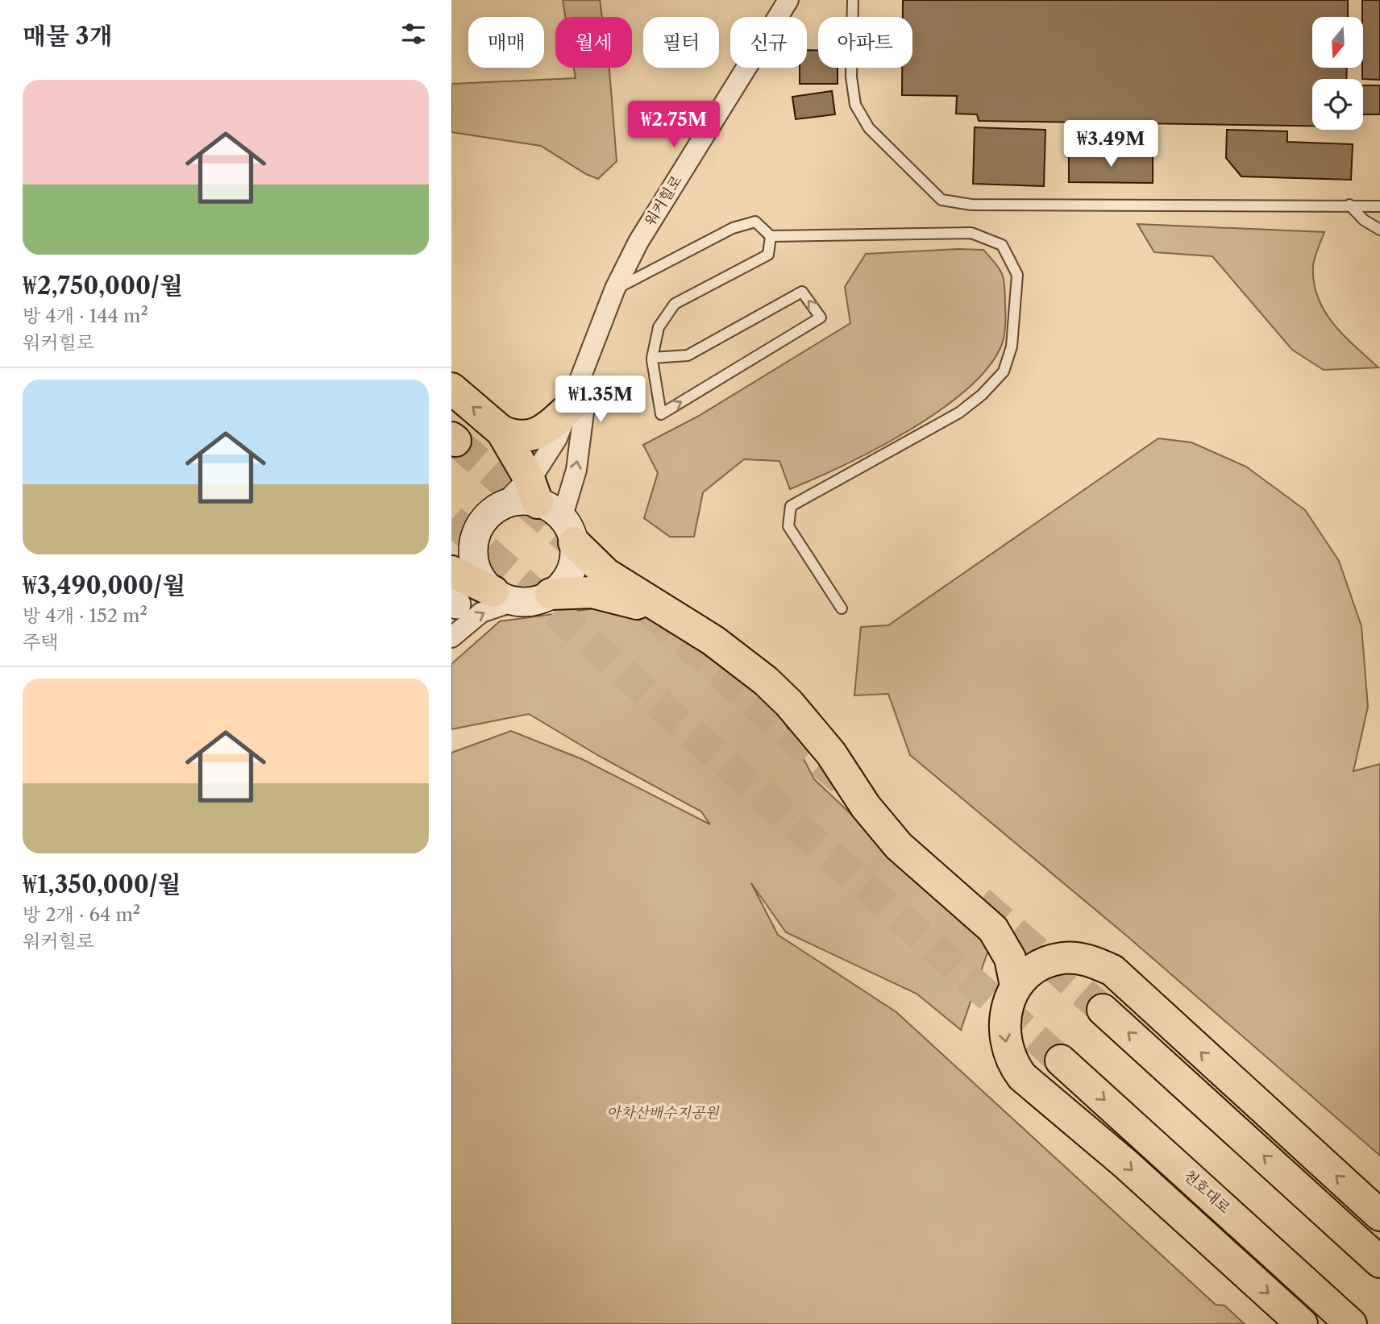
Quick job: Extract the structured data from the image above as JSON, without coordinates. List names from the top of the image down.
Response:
{
  "streets": {
    "main road": ["천호대로"],
    "street": ["워커힐로"]
  },
  "parks": ["아차산배수지공원"],
  "north": "bottom",
  "page": {
    "heading": "매물 3개",
    "chip": [
      "매매",
      "월세",
      "필터",
      "신규",
      "아파트"
    ],
    "list": [
      {
        "name": "₩2,750,000/월",
        "note": "방 4개 · 144 m² · 워커힐로"
      },
      {
        "name": "₩3,490,000/월",
        "note": "방 4개 · 152 m² · 주택"
      },
      {
        "name": "₩1,350,000/월",
        "note": "방 2개 · 64 m² · 워커힐로"
      }
    ],
    "price": ["₩2.75M", "₩3.49M", "₩1.35M"]
  }
}
